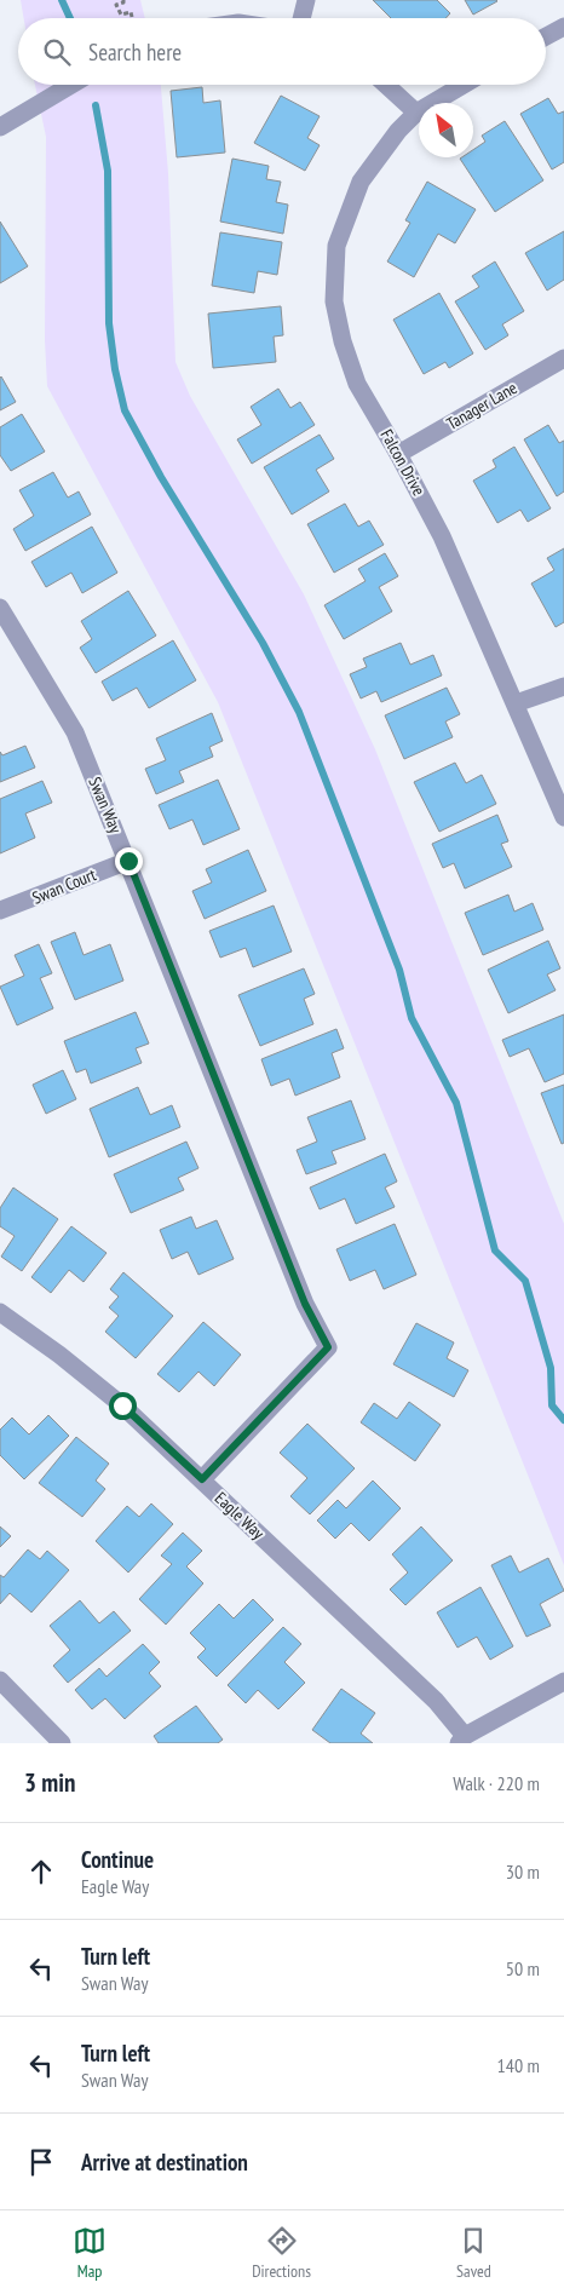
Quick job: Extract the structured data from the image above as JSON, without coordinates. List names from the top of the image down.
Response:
{
  "streets": {
    "street": [
      "Tanager Lane",
      "Falcon Drive",
      "Swan Way",
      "Swan Court",
      "Eagle Way"
    ]
  },
  "crossings": [
    ["Tanager Lane", "Falcon Drive"],
    ["Swan Way", "Swan Court"],
    ["Swan Way", "Eagle Way"]
  ],
  "north": "top left",
  "page": {
    "search": "Search here",
    "heading": ["3 min", "Walk · 220 m"],
    "list": [
      ["Continue", "Eagle Way", "30 m"],
      ["Turn left", "Swan Way", "50 m"],
      ["Turn left", "Swan Way", "140 m"],
      "Arrive at destination"
    ],
    "nav": ["Map", "Directions", "Saved"]
  }
}
